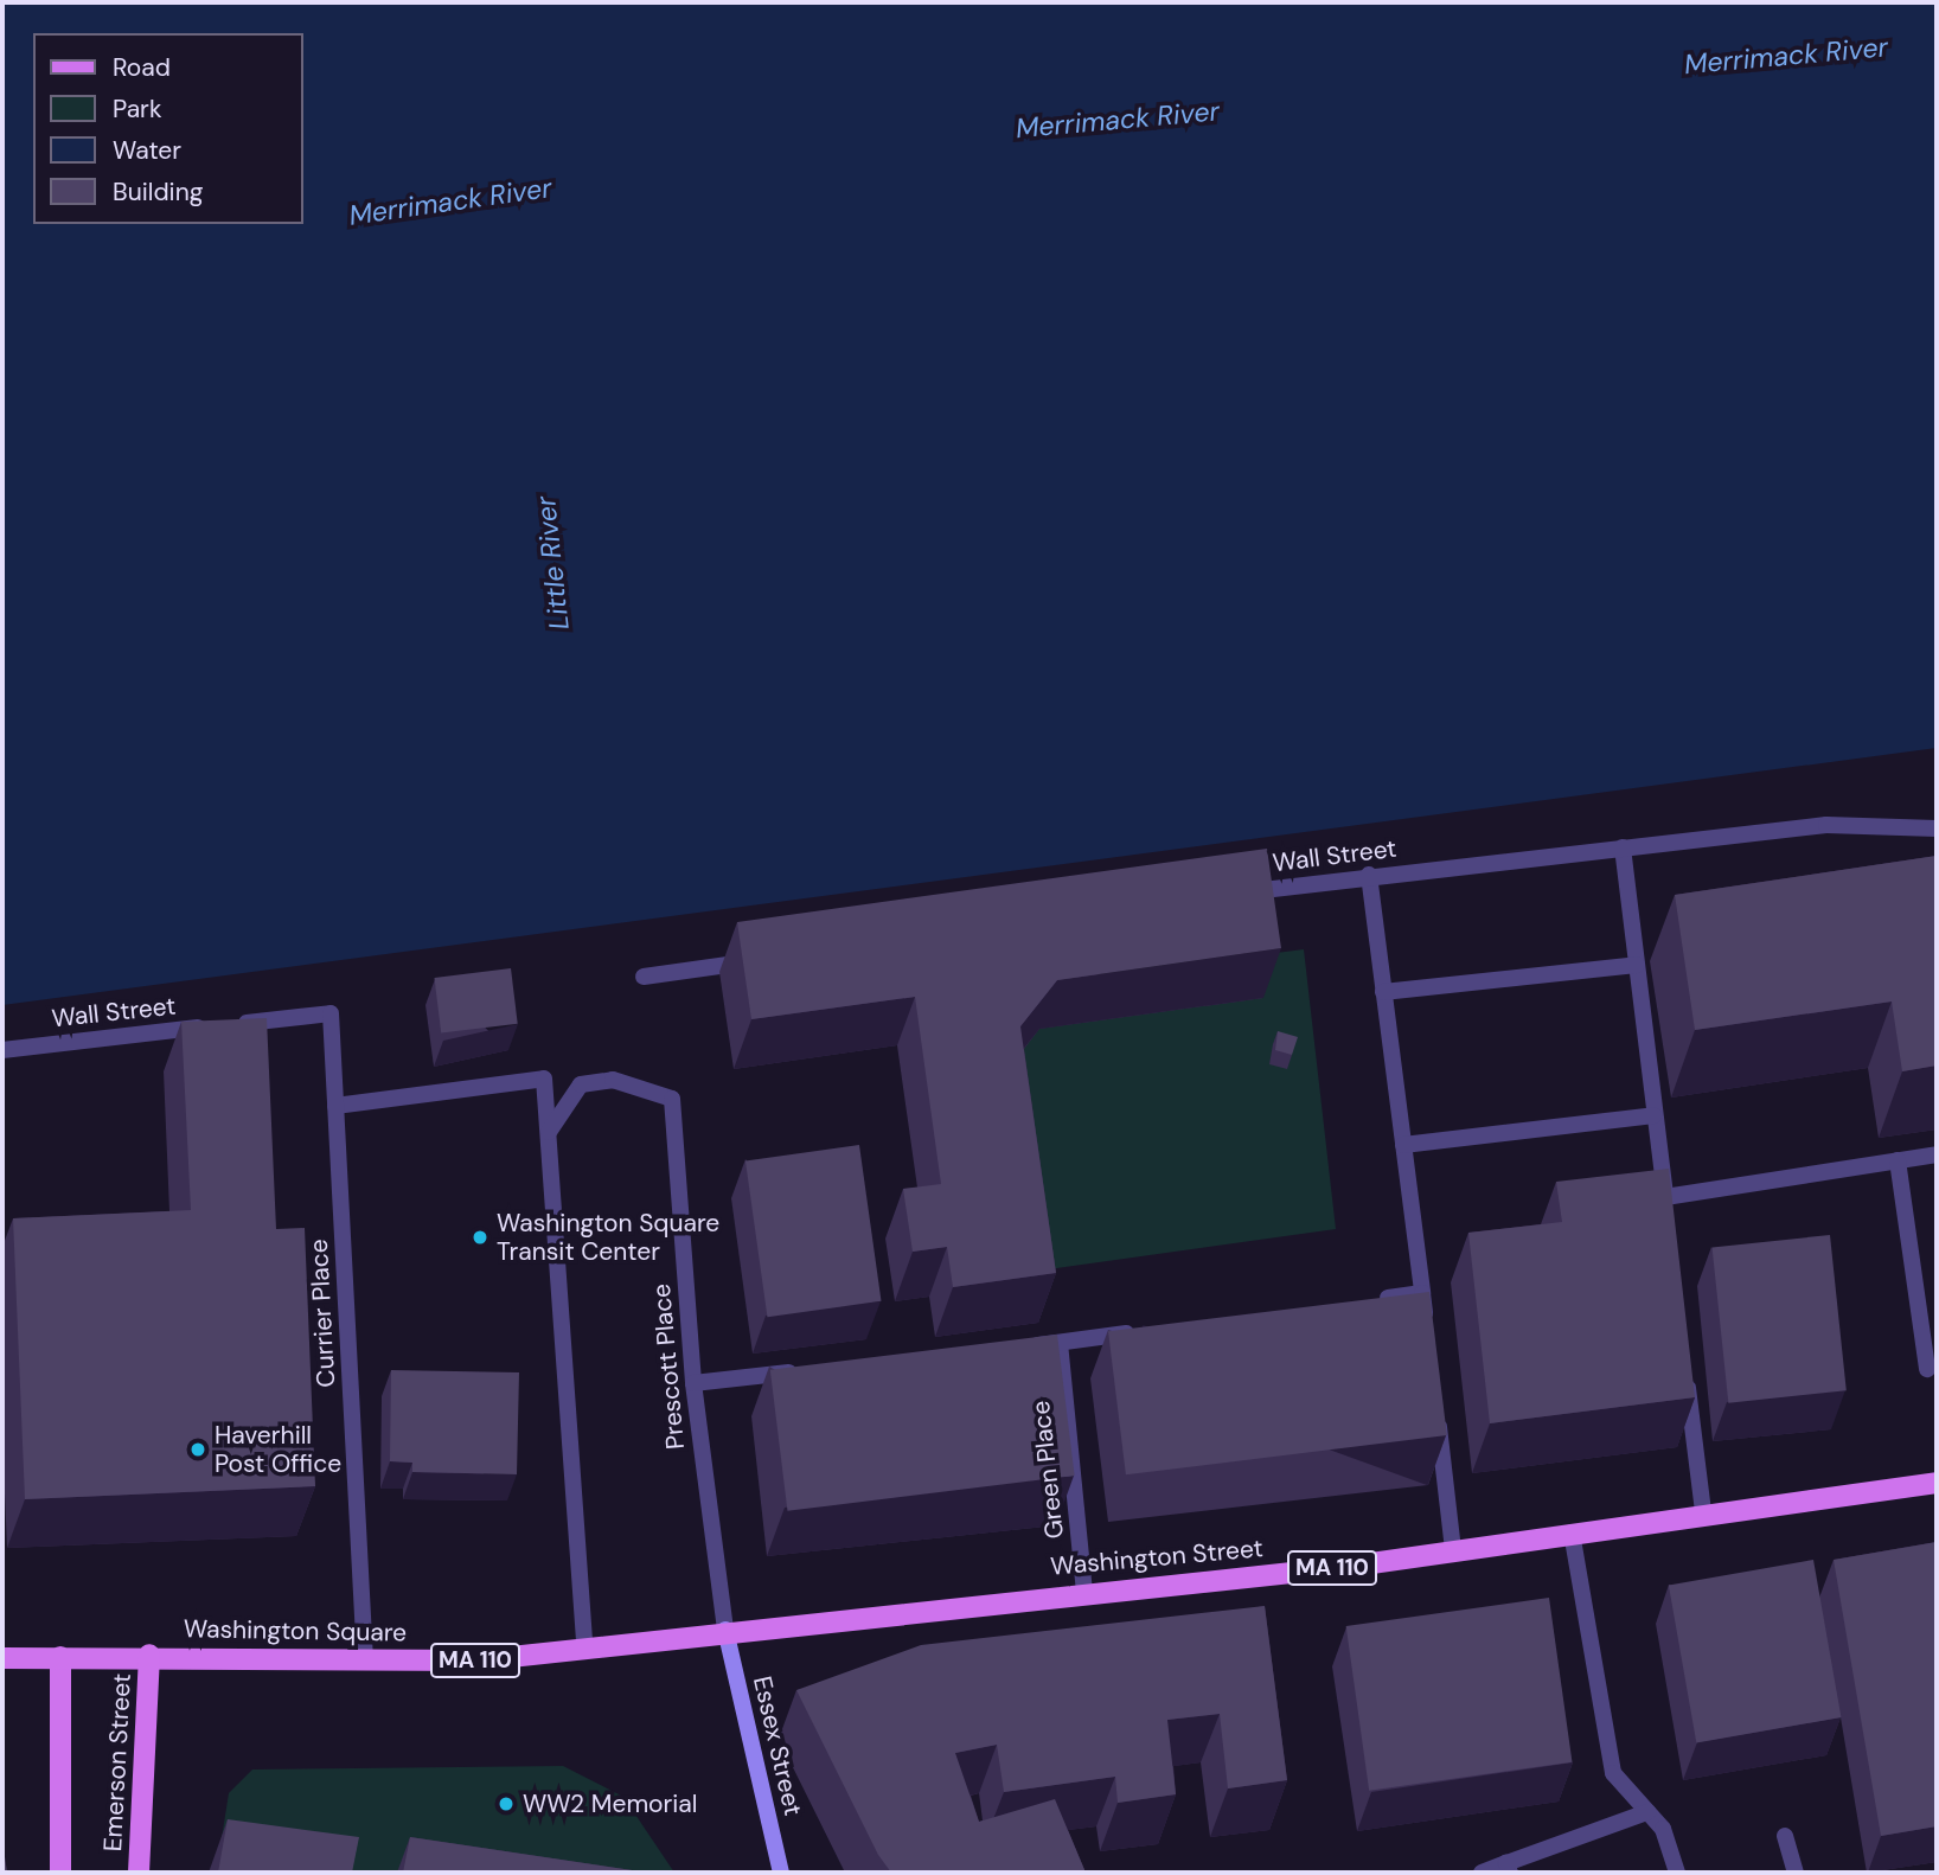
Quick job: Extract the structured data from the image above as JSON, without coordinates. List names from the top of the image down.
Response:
{
  "streets": {
    "main road": [
      "Washington Street",
      "MA 110",
      "Washington Square",
      "Essex Street",
      "Emerson Street"
    ],
    "street": [
      "Wall Street",
      "Currier Place",
      "Prescott Place",
      "Green Place"
    ]
  },
  "crossings": [
    ["Wall Street", "Currier Place"],
    ["Currier Place", "Washington Square"],
    ["Prescott Place", "Washington Street"],
    ["Prescott Place", "Washington Square"],
    ["Prescott Place", "Essex Street"],
    ["Green Place", "Washington Street"],
    ["Washington Street", "Washington Square"],
    ["Washington Street", "Essex Street"],
    ["Washington Square", "Essex Street"],
    ["Washington Square", "Emerson Street"]
  ],
  "water": ["Merrimack River", "Little River"],
  "places": ["Washington Square Transit Center", "Haverhill Post Office", "WW2 Memorial"],
  "legend": [
    "Road",
    "Park",
    "Water",
    "Building"
  ]
}
